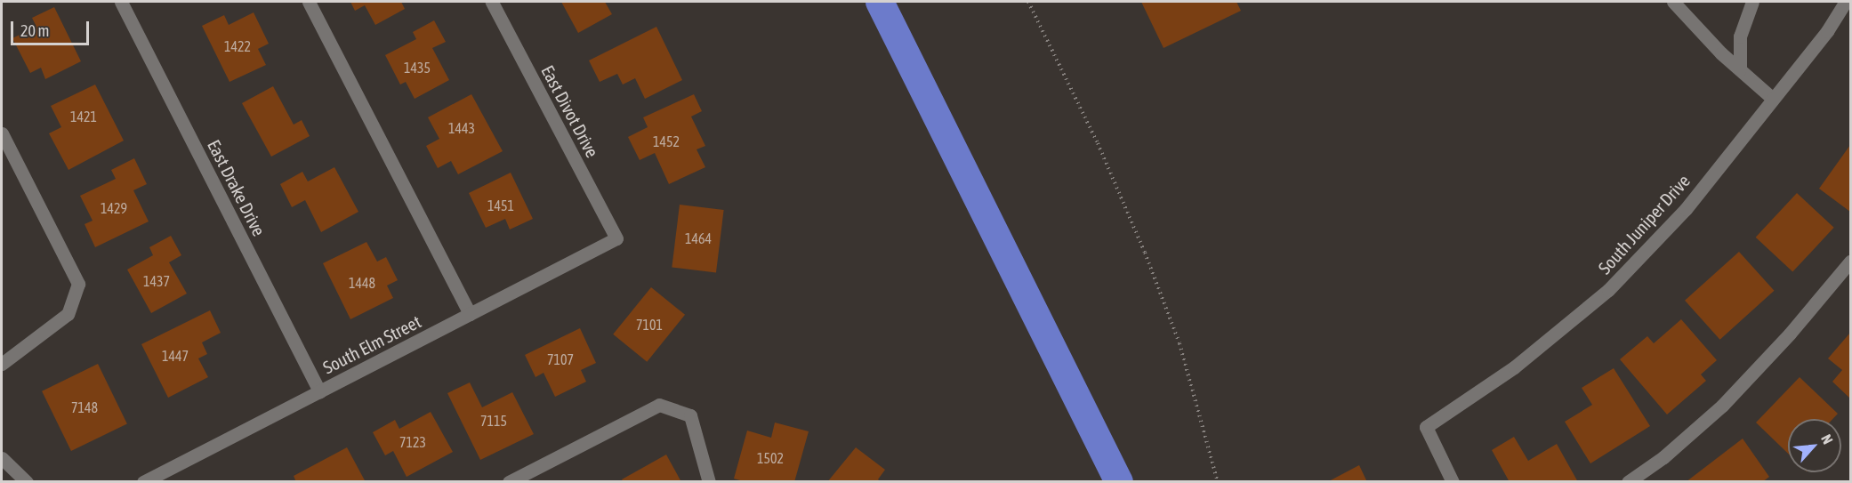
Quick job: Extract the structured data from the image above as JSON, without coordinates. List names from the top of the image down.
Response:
{
  "streets": {
    "street": [
      "East Divot Drive",
      "East Drake Drive",
      "South Juniper Drive",
      "South Elm Street"
    ]
  },
  "crossings": [
    ["East Divot Drive", "South Elm Street"],
    ["East Drake Drive", "South Elm Street"]
  ],
  "house_numbers": [
    "1422",
    "1435",
    "1421",
    "1443",
    "1452",
    "1451",
    "1429",
    "1464",
    "1437",
    "1448",
    "7101",
    "1447",
    "7107",
    "7148",
    "7115",
    "7123",
    "1502"
  ],
  "scale_bar": "20 m",
  "north": "top right"
}
